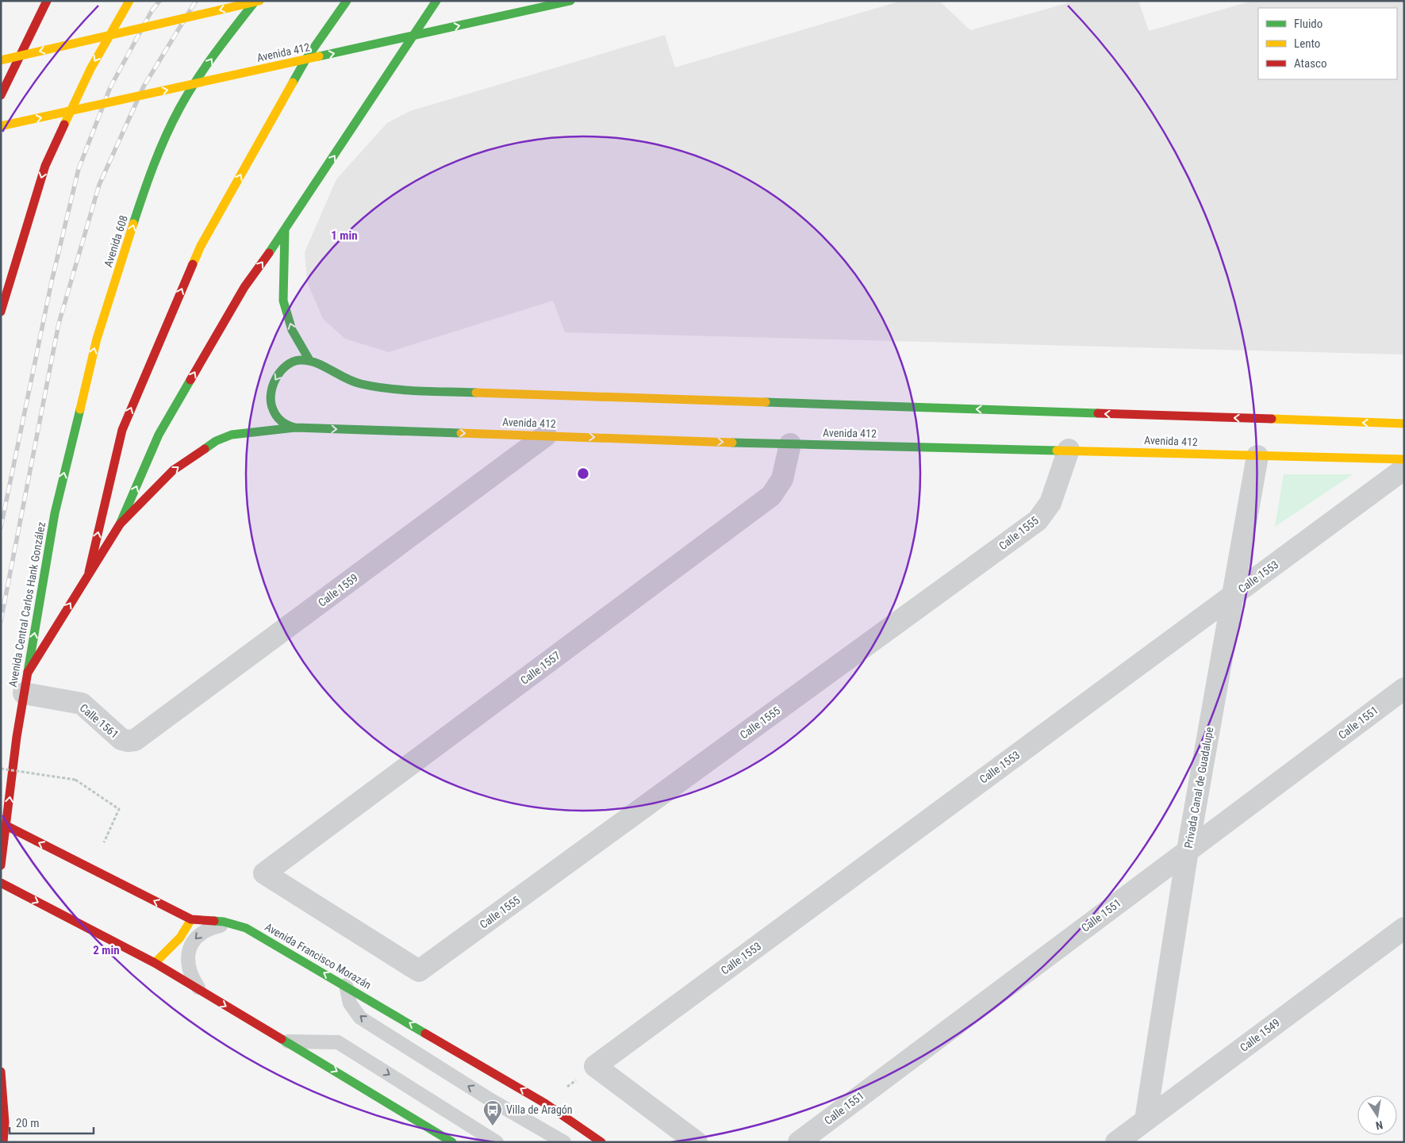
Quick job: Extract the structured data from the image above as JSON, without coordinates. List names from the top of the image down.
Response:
{
  "streets": {
    "main road": [
      "Avenida 412",
      "Avenida 608",
      "Avenida Central Carlos Hank González",
      "Avenida Francisco Morazán"
    ],
    "street": [
      "Calle 1555",
      "Calle 1553",
      "Calle 1559",
      "Calle 1557",
      "Calle 1561",
      "Calle 1551",
      "Privada Canal de Guadalupe",
      "Calle 1549"
    ]
  },
  "crossings": [
    ["Avenida 412", "Calle 1555"],
    ["Avenida 412", "Calle 1559"],
    ["Avenida 412", "Calle 1557"],
    ["Avenida 412", "Privada Canal de Guadalupe"],
    ["Avenida 608", "Avenida Central Carlos Hank González"],
    ["Calle 1555", "Calle 1557"],
    ["Calle 1553", "Privada Canal de Guadalupe"],
    ["Calle 1559", "Calle 1561"],
    ["Avenida Central Carlos Hank González", "Calle 1561"],
    ["Avenida Central Carlos Hank González", "Avenida Francisco Morazán"],
    ["Calle 1551", "Privada Canal de Guadalupe"],
    ["Privada Canal de Guadalupe", "Calle 1549"]
  ],
  "places": {
    "bus stop": ["Villa de Aragón"]
  },
  "legend": ["Fluido", "Lento", "Atasco"],
  "scale_bar": "20 m",
  "north": "bottom",
  "rings": ["1 min", "2 min"]
}
